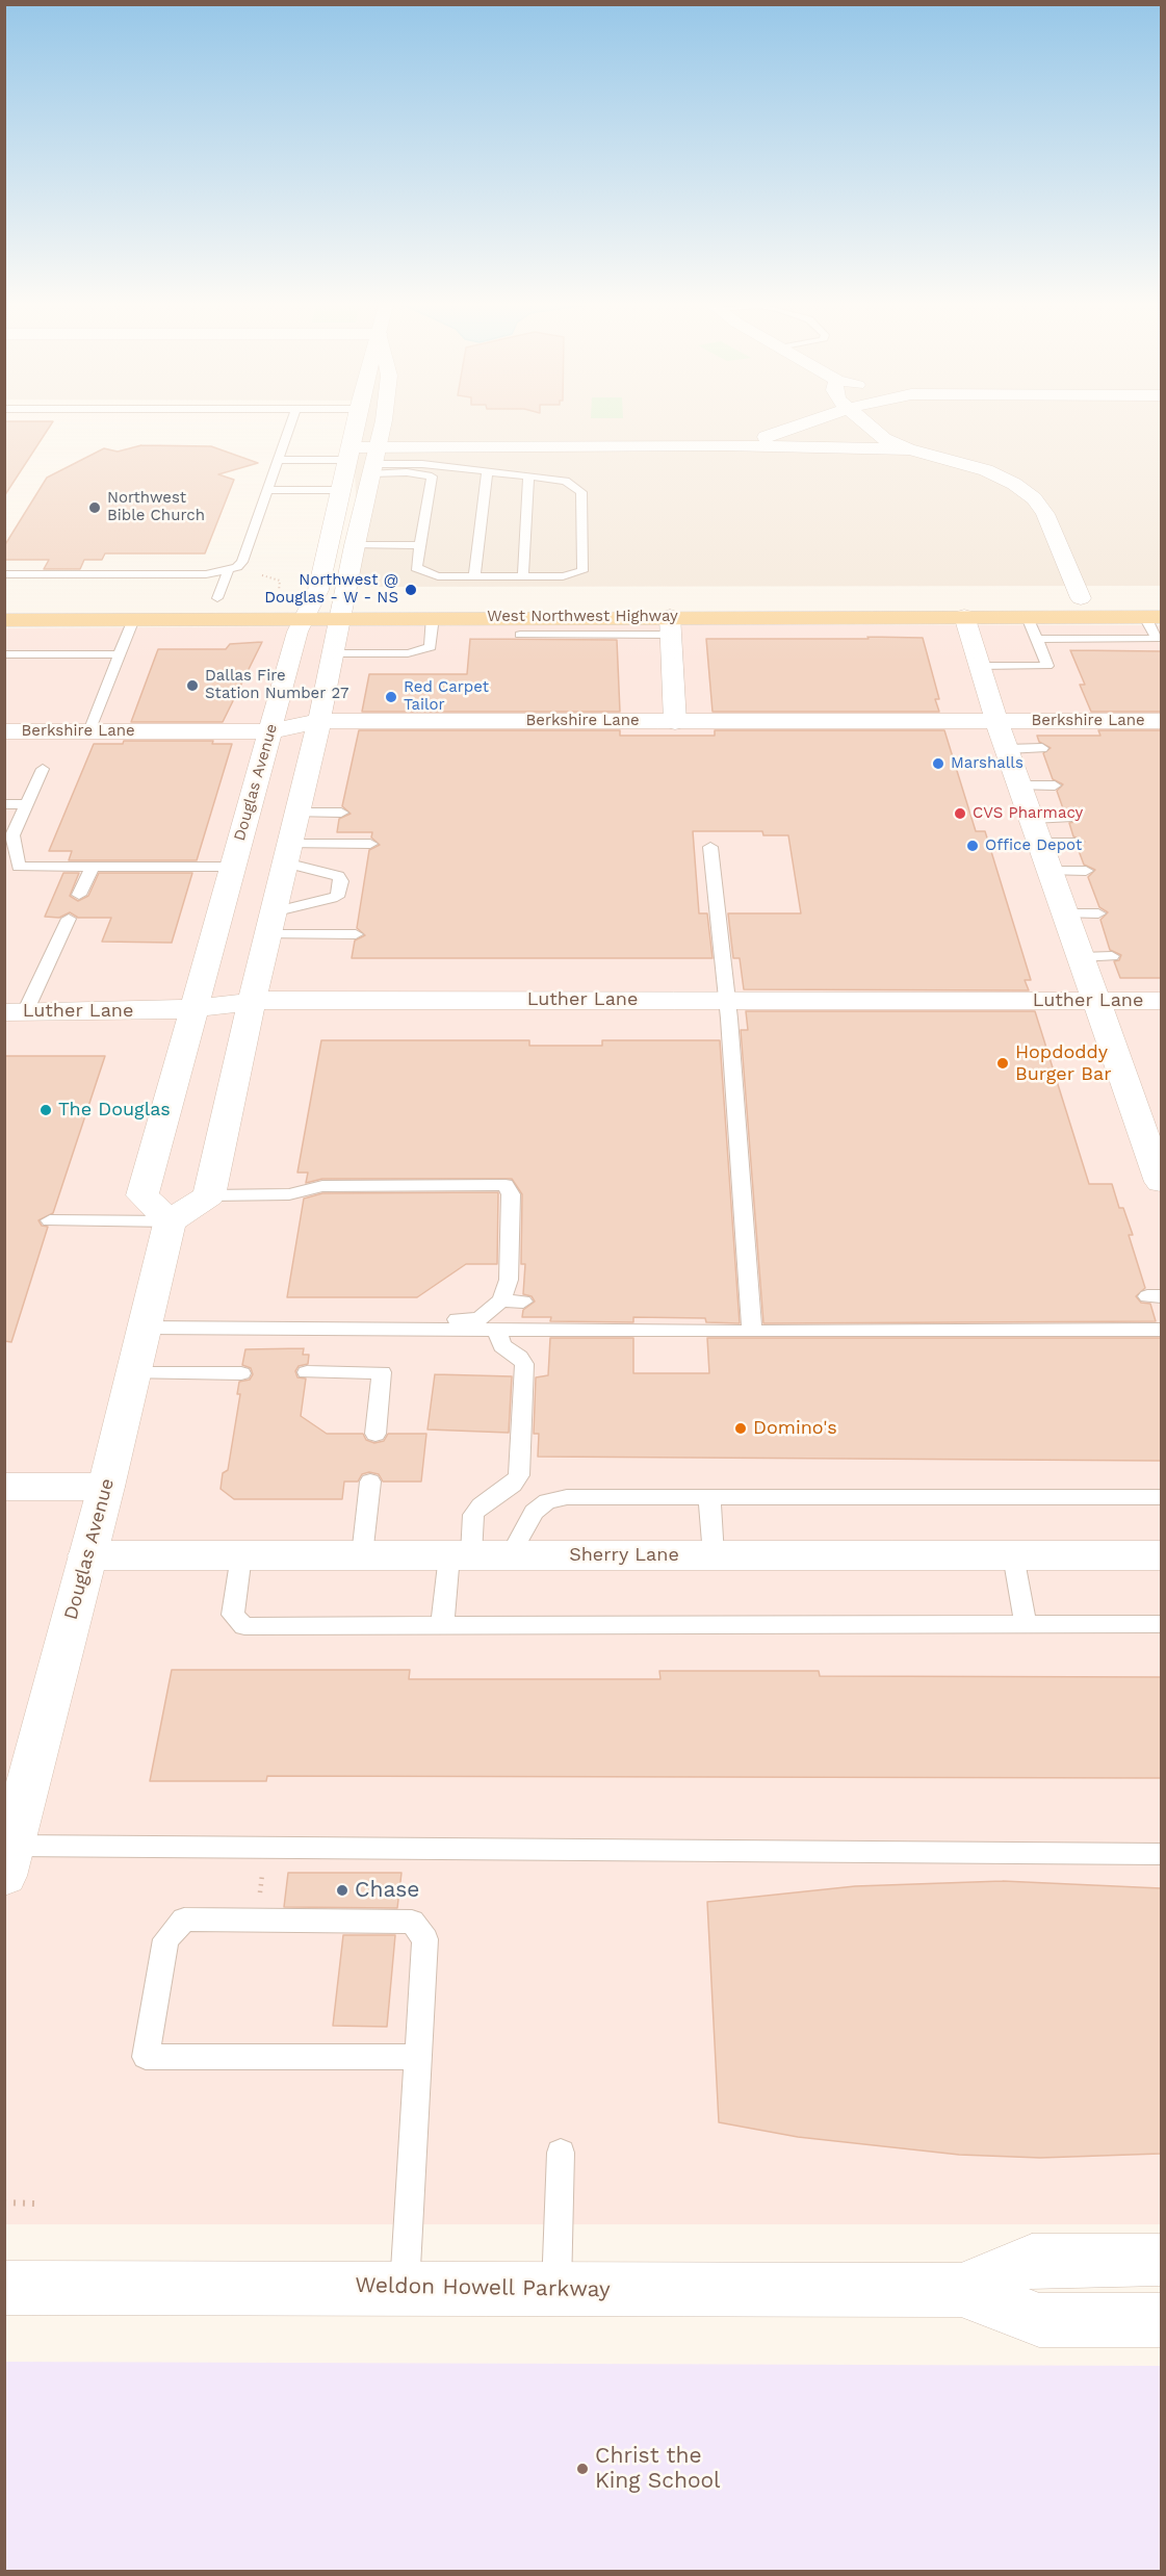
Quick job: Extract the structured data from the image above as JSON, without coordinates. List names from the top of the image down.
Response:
{
  "streets": {
    "main road": ["West Northwest Highway"],
    "street": [
      "Berkshire Lane",
      "Douglas Avenue",
      "Luther Lane",
      "Sherry Lane",
      "Weldon Howell Parkway"
    ]
  },
  "crossings": [
    ["West Northwest Highway", "Douglas Avenue"],
    ["Berkshire Lane", "Douglas Avenue"],
    ["Douglas Avenue", "Luther Lane"],
    ["Douglas Avenue", "Sherry Lane"]
  ],
  "places": [
    "Northwest Bible Church",
    "Northwest @ Douglas - W - NS",
    "Dallas Fire Station Number 27",
    "Red Carpet Tailor",
    "Marshalls",
    "CVS Pharmacy",
    "Office Depot",
    "Hopdoddy Burger Bar",
    "The Douglas",
    "Domino's",
    "Chase",
    "Christ the King School"
  ]
}
